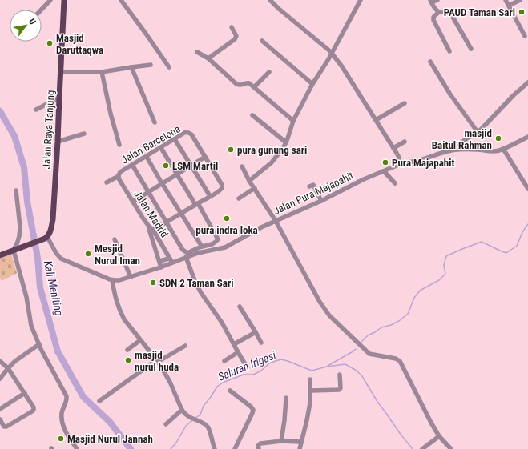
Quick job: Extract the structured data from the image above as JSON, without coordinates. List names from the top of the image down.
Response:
{
  "streets": {
    "main road": ["Jalan Raya Tanjung"],
    "street": ["Jalan Barcelona", "Jalan Pura Majapahit", "Jalan Madrid"]
  },
  "crossings": [
    ["Jalan Barcelona", "Jalan Madrid"],
    ["Jalan Pura Majapahit", "Jalan Madrid"]
  ],
  "water": ["Kali Meniting", "Saluran Irigasi"],
  "places": [
    "PAUD Taman Sari",
    "Masjid Daruttaqwa",
    "masjid Baitul Rahman",
    "pura gunung sari",
    "Pura Majapahit",
    "LSM Martil",
    "pura indra loka",
    "Mesjid Nurul Iman",
    "SDN 2 Taman Sari",
    "masjid nurul huda",
    "Masjid Nurul Jannah"
  ],
  "north": "top right"
}
